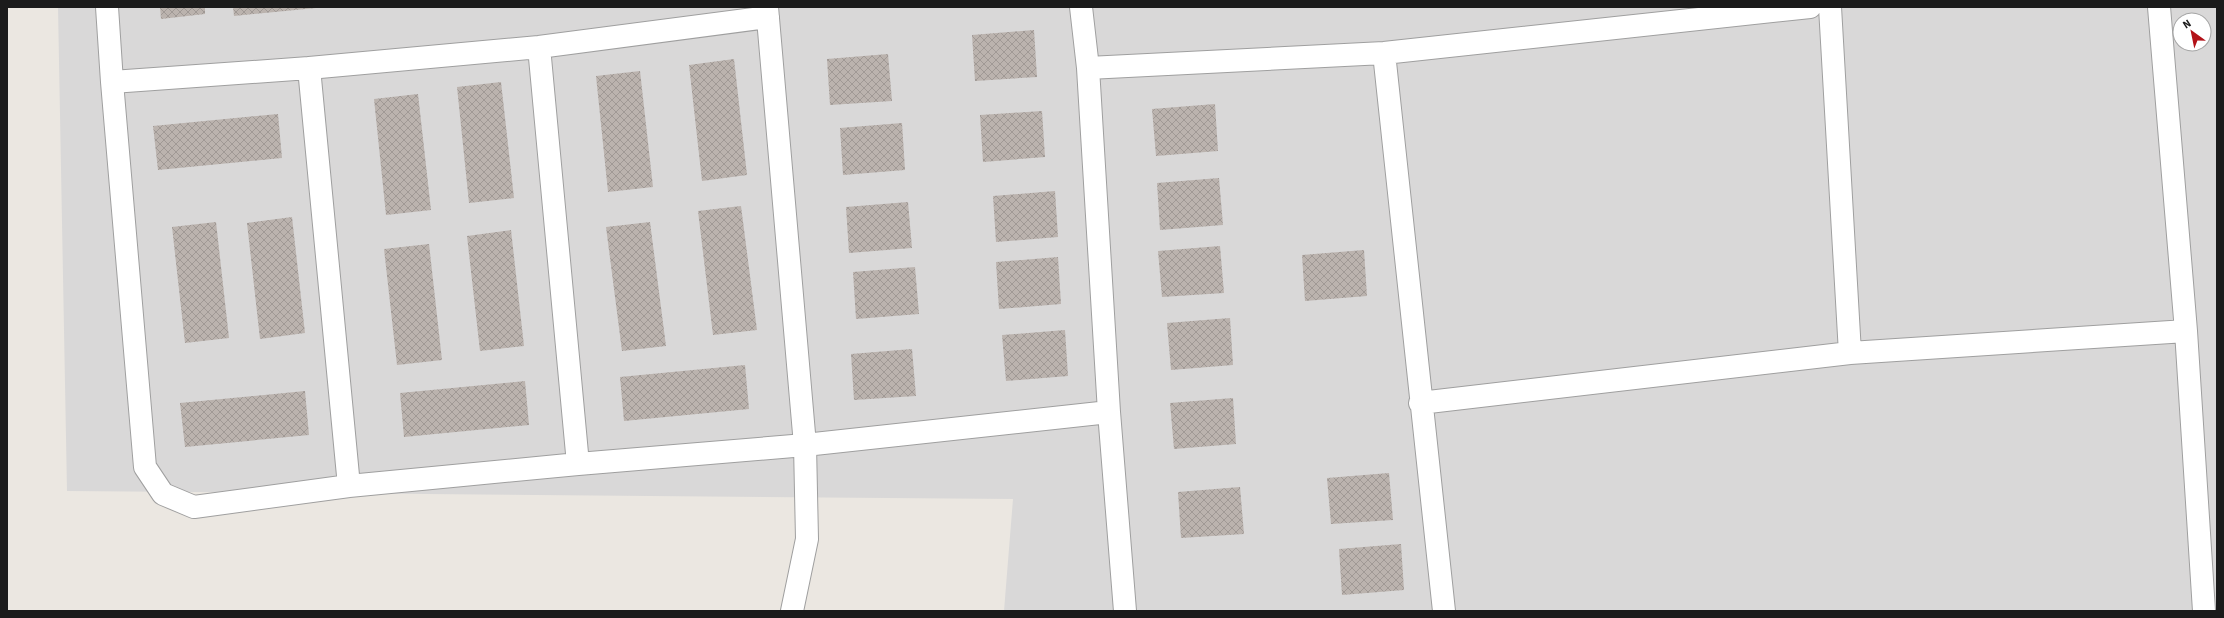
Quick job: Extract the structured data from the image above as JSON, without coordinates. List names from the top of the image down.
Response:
{
  "north": "top left"
}
